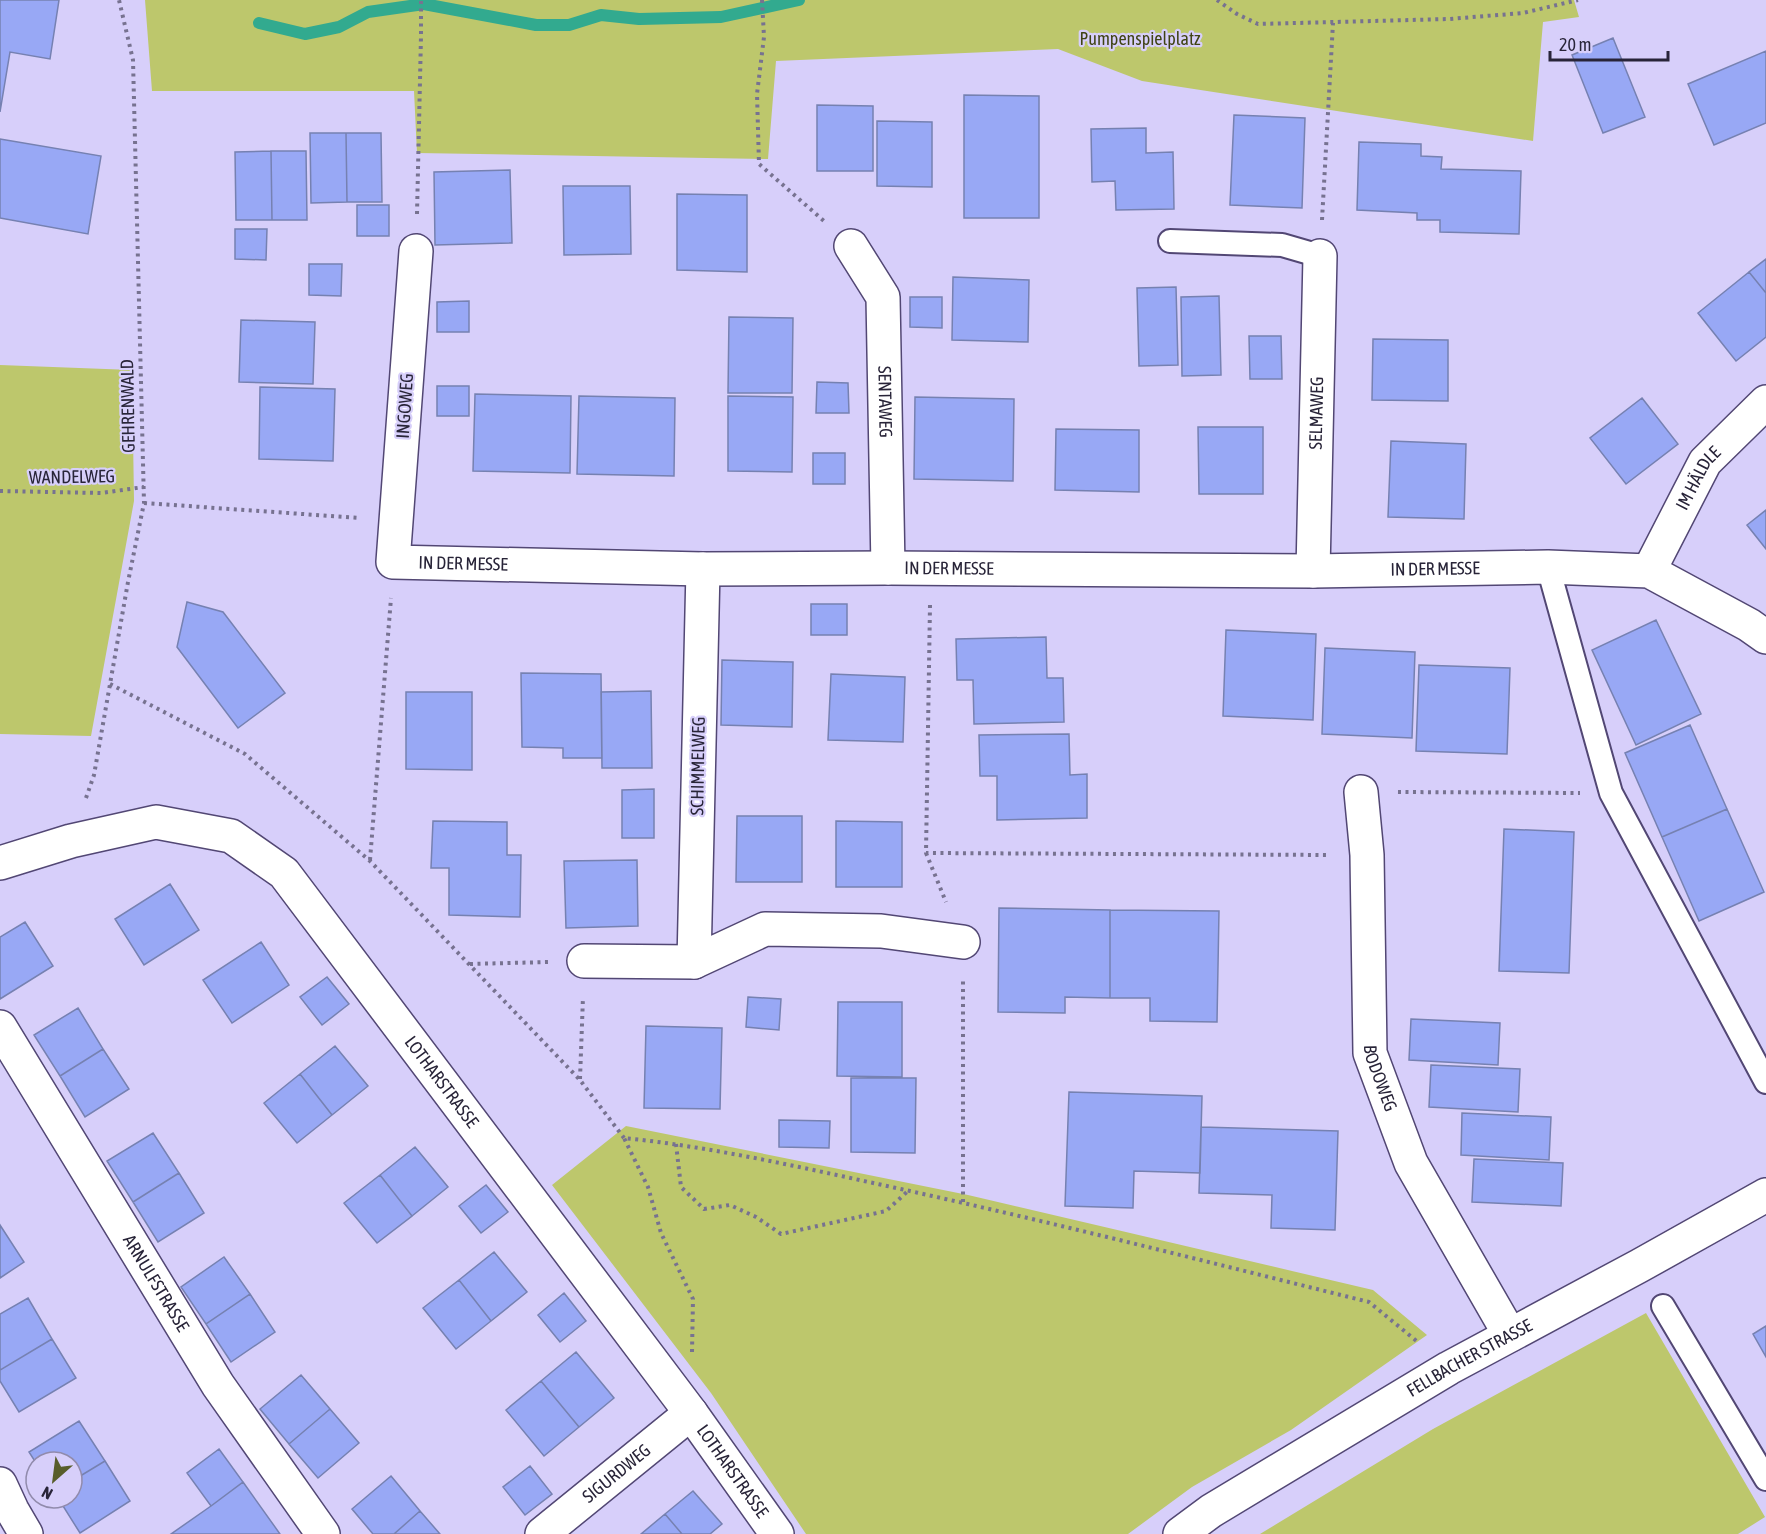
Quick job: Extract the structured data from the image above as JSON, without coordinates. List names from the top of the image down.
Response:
{
  "streets": {
    "street": [
      "SENTAWEG",
      "INGOWEG",
      "SELMAWEG",
      "IM HÄLDLE",
      "IN DER MESSE",
      "SCHIMMELWEG",
      "BODOWEG",
      "LOTHARSTRASSE",
      "ARNULFSTRASSE",
      "FELLBACHER STRASSE",
      "SIGURDWEG"
    ],
    "path": ["GEHRENWALD", "WANDELWEG"]
  },
  "crossings": [
    ["SENTAWEG", "IN DER MESSE"],
    ["GEHRENWALD", "WANDELWEG"],
    ["GEHRENWALD", "LOTHARSTRASSE"],
    ["INGOWEG", "IN DER MESSE"],
    ["SELMAWEG", "IN DER MESSE"],
    ["IM HÄLDLE", "IN DER MESSE"],
    ["IN DER MESSE", "SCHIMMELWEG"],
    ["BODOWEG", "FELLBACHER STRASSE"],
    ["LOTHARSTRASSE", "SIGURDWEG"]
  ],
  "parks": ["Pumpenspielplatz"],
  "scale_bar": "20 m",
  "north": "bottom left"
}
